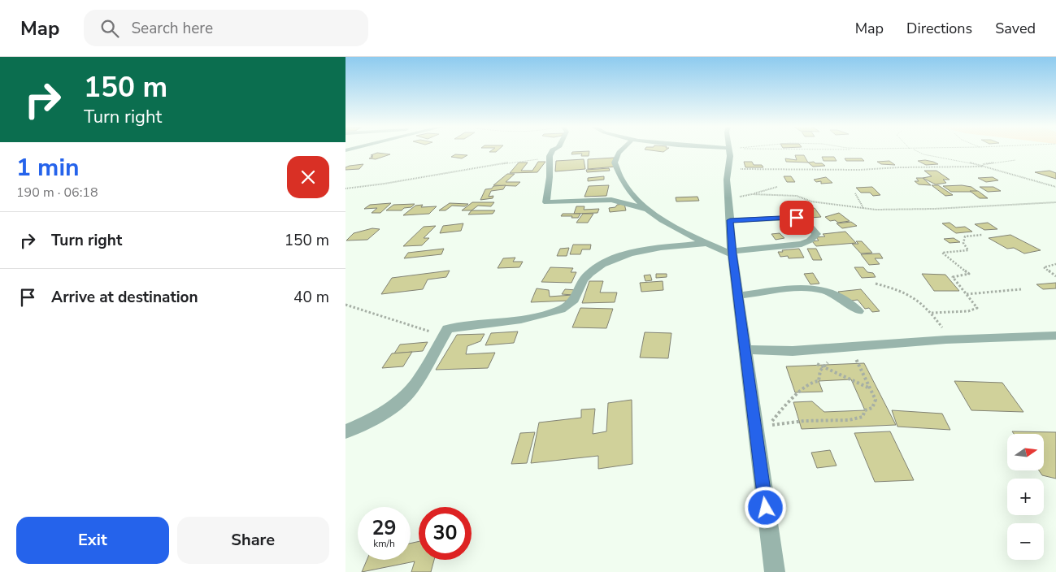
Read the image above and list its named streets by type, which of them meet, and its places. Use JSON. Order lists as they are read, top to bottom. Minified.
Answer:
{"north":"right","page":{"header":"Map","search":"Search here","nav":["Map","Directions","Saved"],"turn":["150 m","Turn right"],"heading":["1 min","190 m · 06:18"],"list":[{"name":"Turn right","value":"150 m"},{"name":"Arrive at destination","value":"40 m"}],"map_buttons":["+","−"],"speed":"29 km/h","limit":"30","buttons":["Exit","Share"]}}
